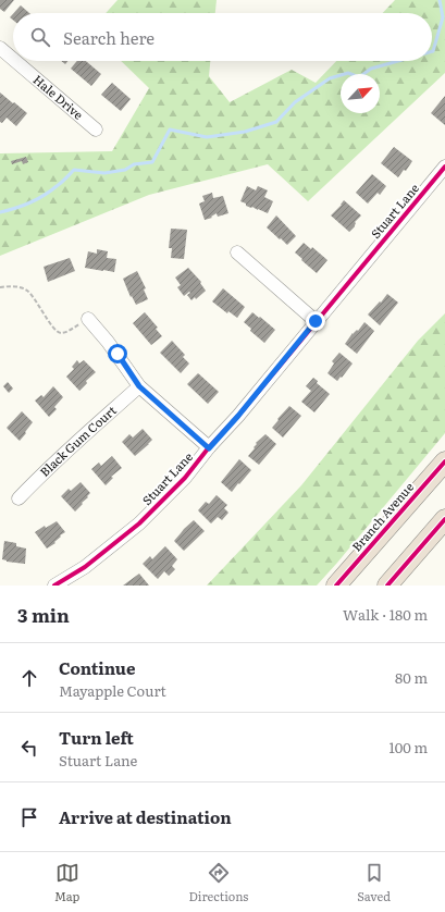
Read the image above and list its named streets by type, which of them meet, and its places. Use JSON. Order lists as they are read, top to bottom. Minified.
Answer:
{"streets":{"highway":["Branch Avenue"],"street":["Hale Drive","Stuart Lane","Black Gum Court"]},"north":"top right","page":{"search":"Search here","heading":["3 min","Walk · 180 m"],"list":[["Continue","Mayapple Court","80 m"],["Turn left","Stuart Lane","100 m"],"Arrive at destination"],"nav":["Map","Directions","Saved"]}}
